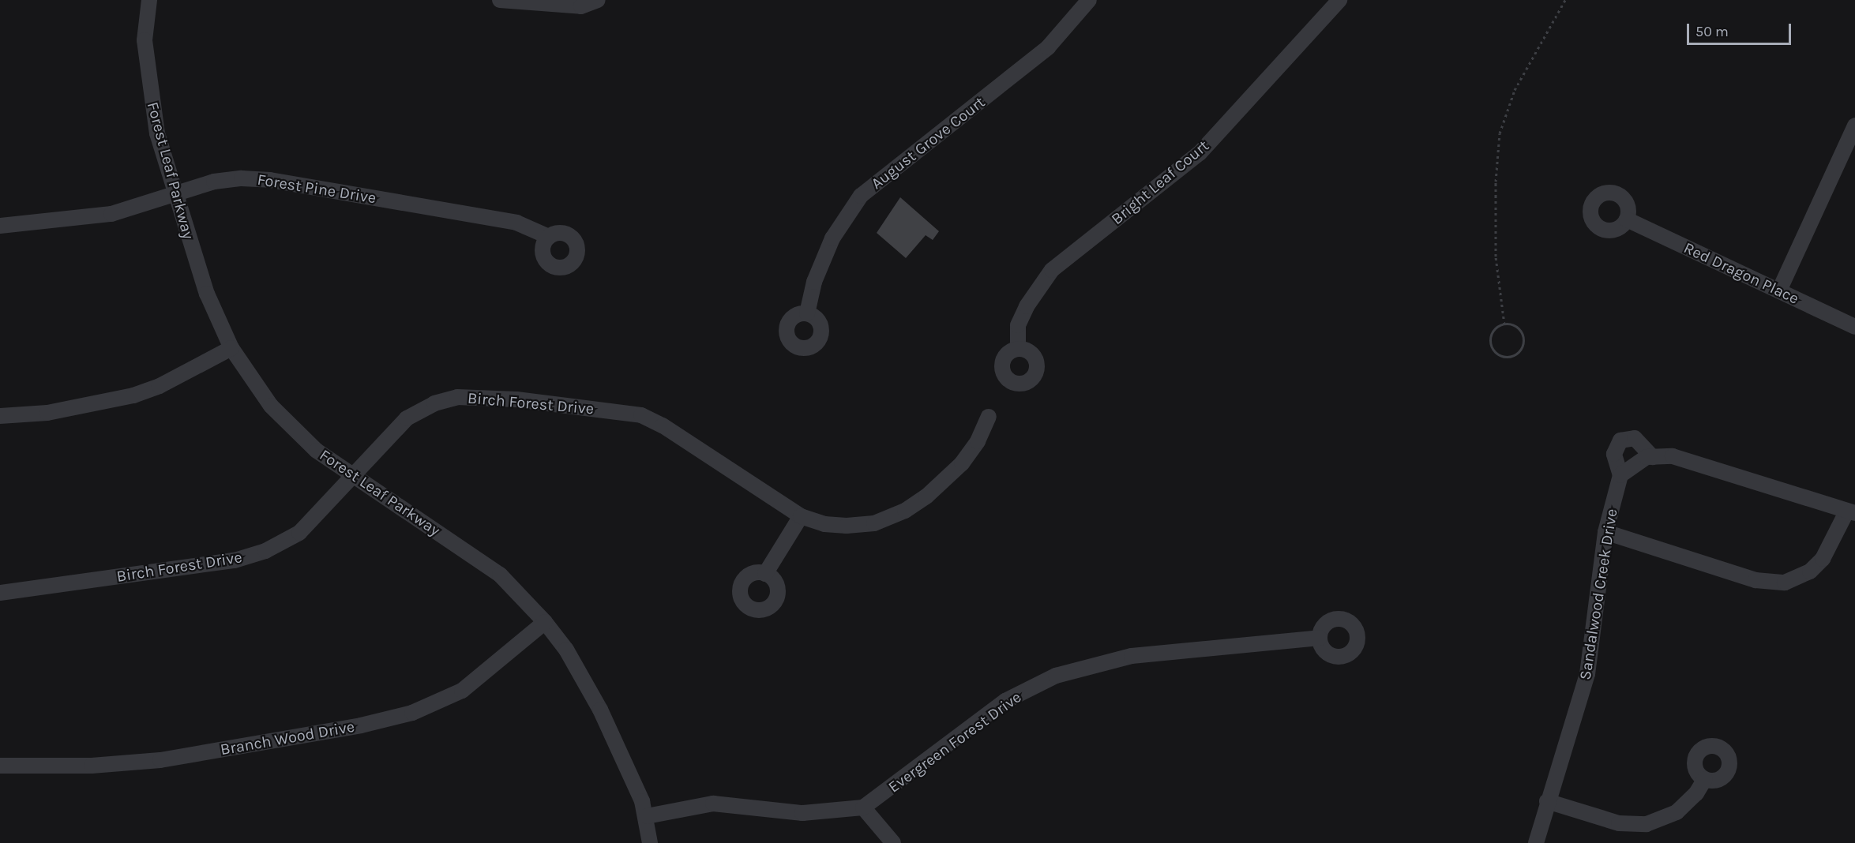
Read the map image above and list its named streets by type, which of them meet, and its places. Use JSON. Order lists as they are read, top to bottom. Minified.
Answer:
{"streets":{"street":["August Grove Court","Forest Leaf Parkway","Bright Leaf Court","Forest Pine Drive","Red Dragon Place","Birch Forest Drive","Sandalwood Creek Drive","Branch Wood Drive","Evergreen Forest Drive"]},"crossings":[["Forest Leaf Parkway","Forest Pine Drive"],["Forest Leaf Parkway","Birch Forest Drive"],["Forest Leaf Parkway","Branch Wood Drive"]],"scale_bar":"50 m"}
